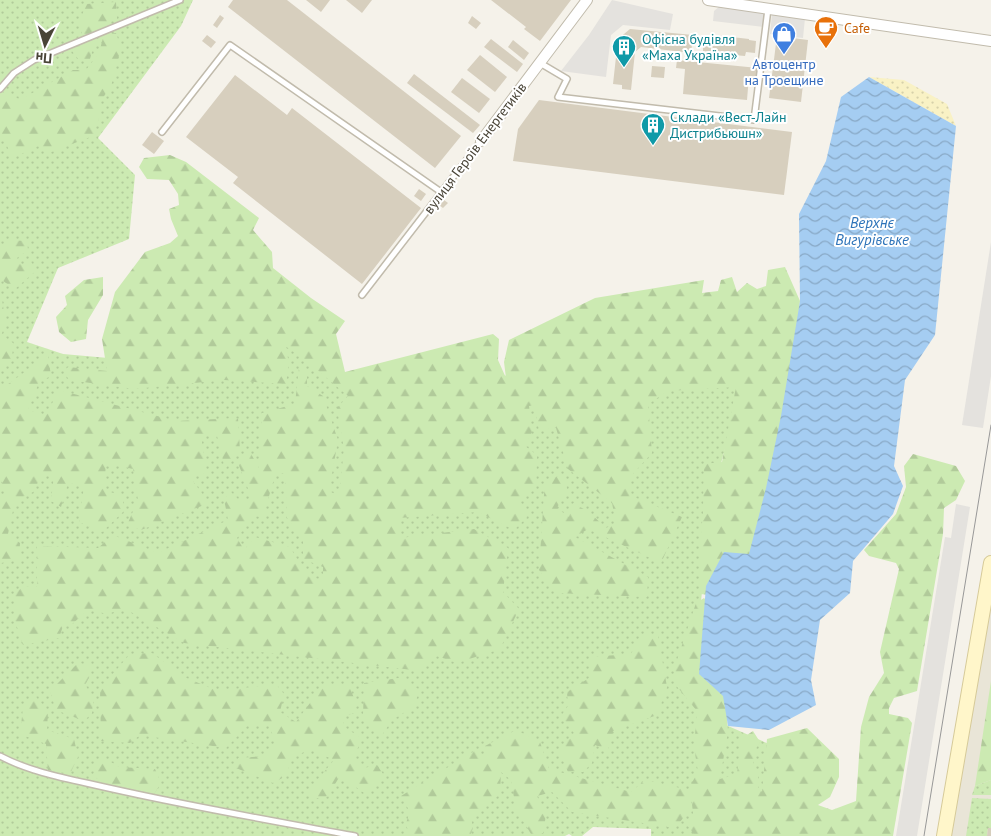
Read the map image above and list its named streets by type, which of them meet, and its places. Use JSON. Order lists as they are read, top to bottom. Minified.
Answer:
{"streets":{"street":["вулиця Героїв Енергетиків"]},"water":["Верхнє Вигурівське"],"places":{"cafe":["Cafe"],"shop":["Автоцентр на Троещине"],"building":["Офісна будівля «Маха Україна»","Склади «Вест-Лайн Дистрибьюшн»"]},"north":"bottom"}
